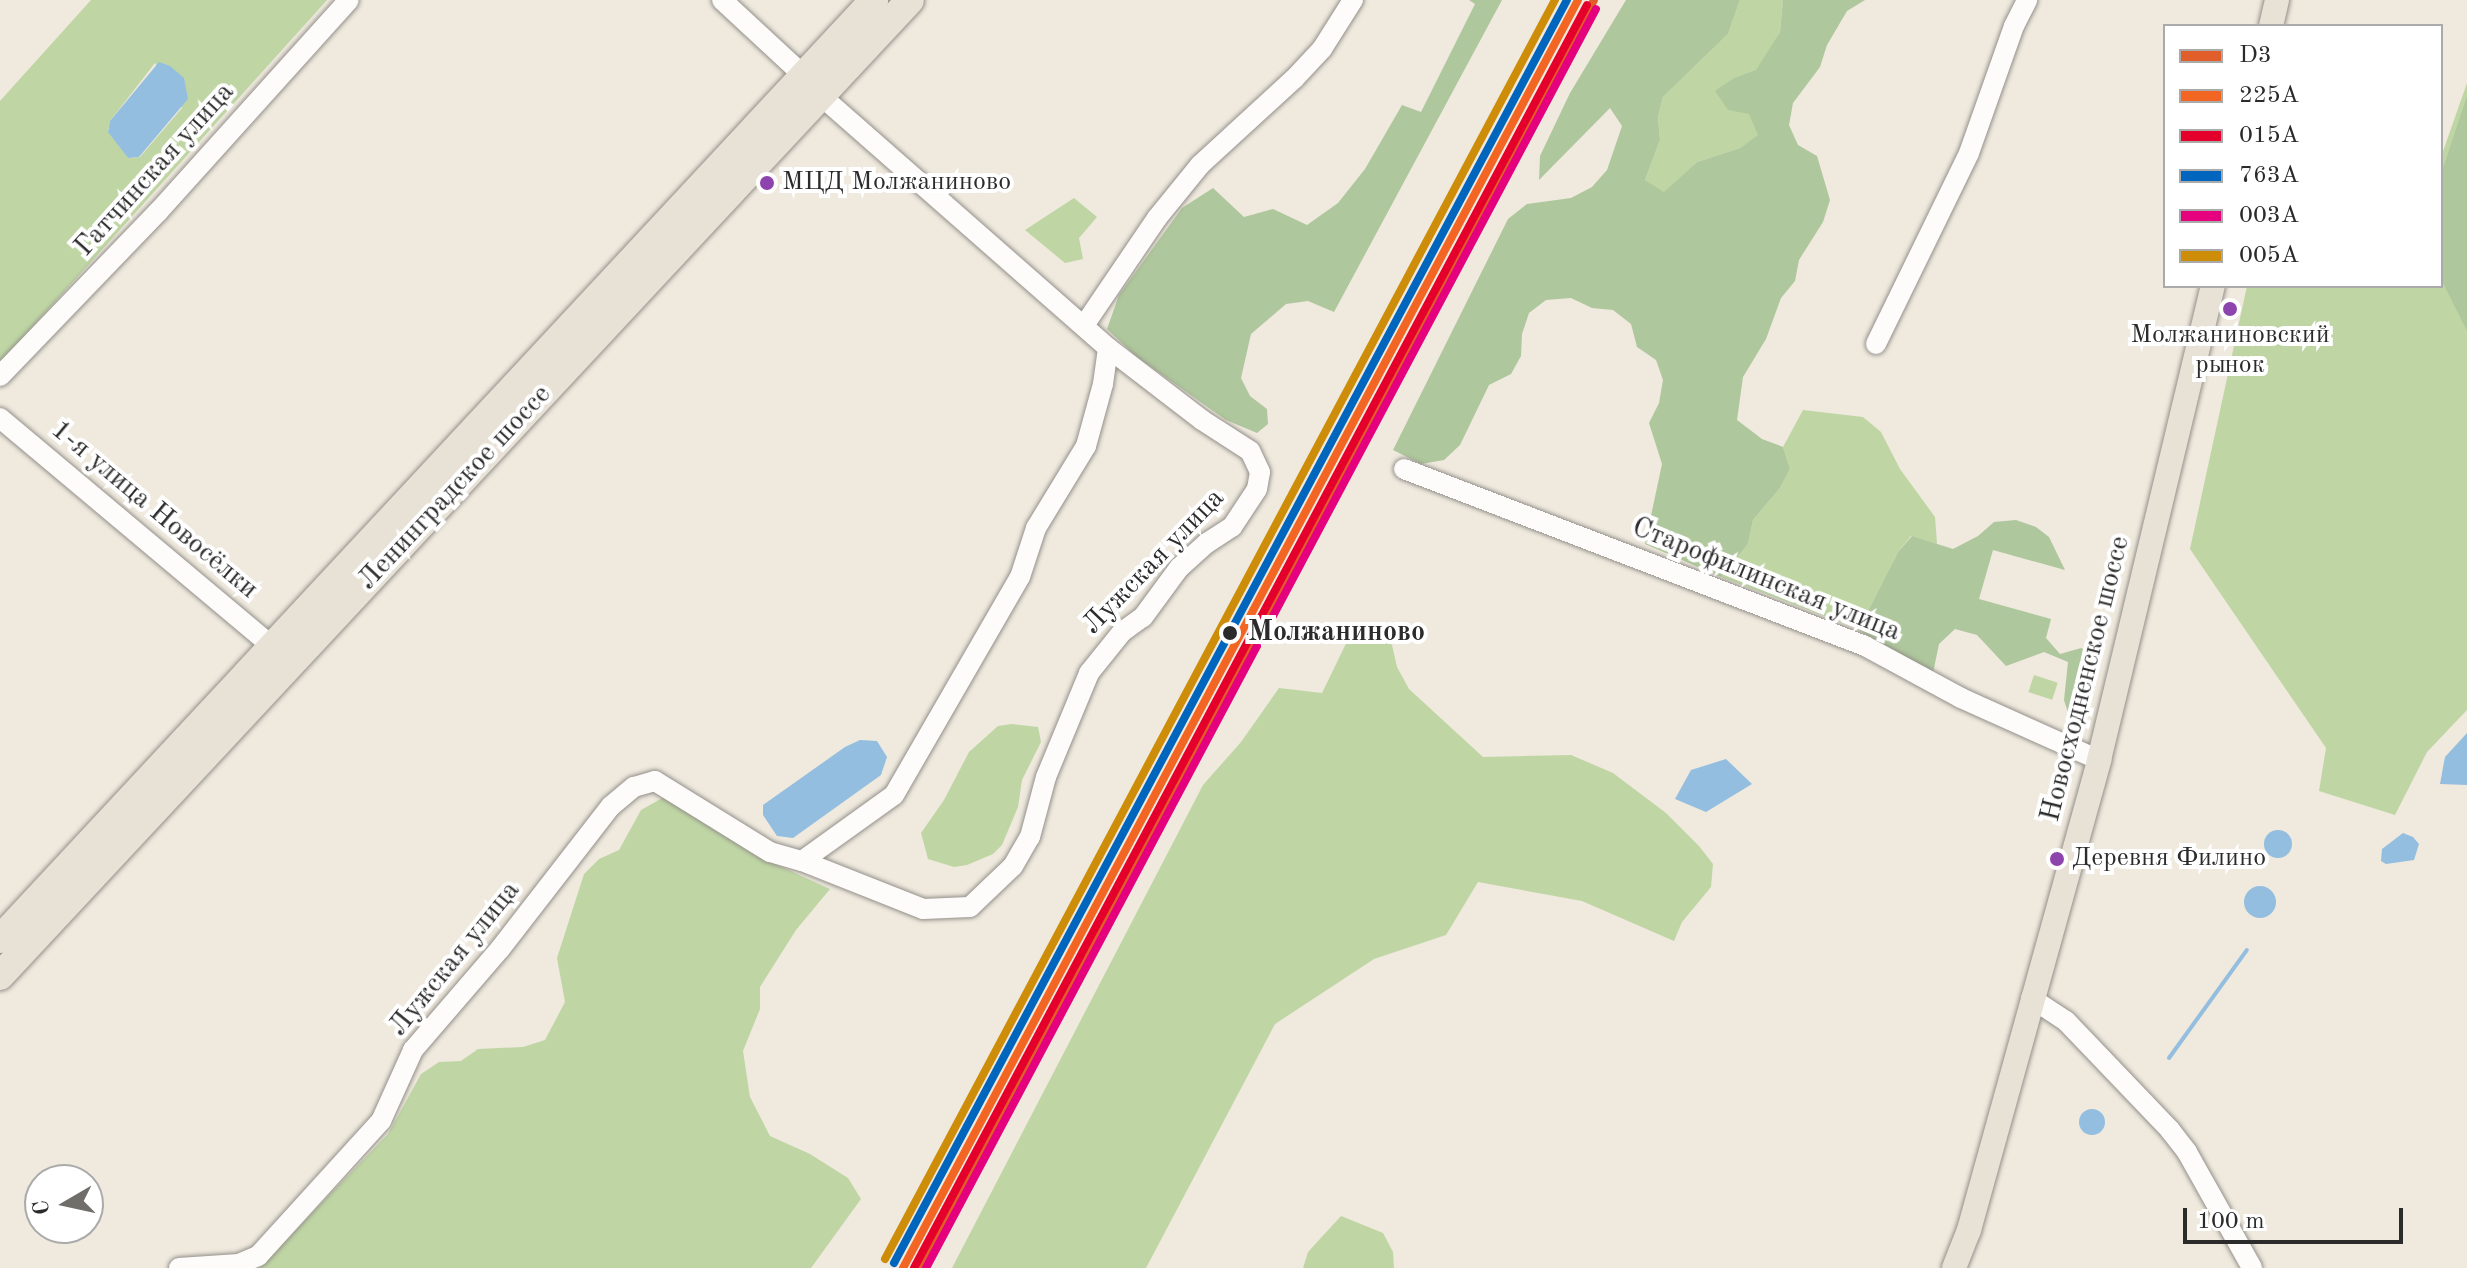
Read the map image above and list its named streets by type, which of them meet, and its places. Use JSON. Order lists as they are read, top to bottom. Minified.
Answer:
{"streets":{"highway":["Ленинградское шоссе"],"main road":["Новосходненское шоссе"],"street":["Гатчинская улица","1-я улица Новосёлки","Лужская улица","Старофилинская улица"]},"crossings":[["Ленинградское шоссе","1-я улица Новосёлки"],["Ленинградское шоссе","Лужская улица"],["Старофилинская улица","Новосходненское шоссе"]],"places":["МЦД Молжаниново","Молжаниновский рынок","Молжаниново","Деревня Филино"],"lines":["transit line D3","transit line 225А","transit line 763А","transit line 005А","transit line 015А","transit line 003А"],"legend":["D3","225А","015А","763А","003А","005А"],"scale_bar":"100 m","north":"left"}
